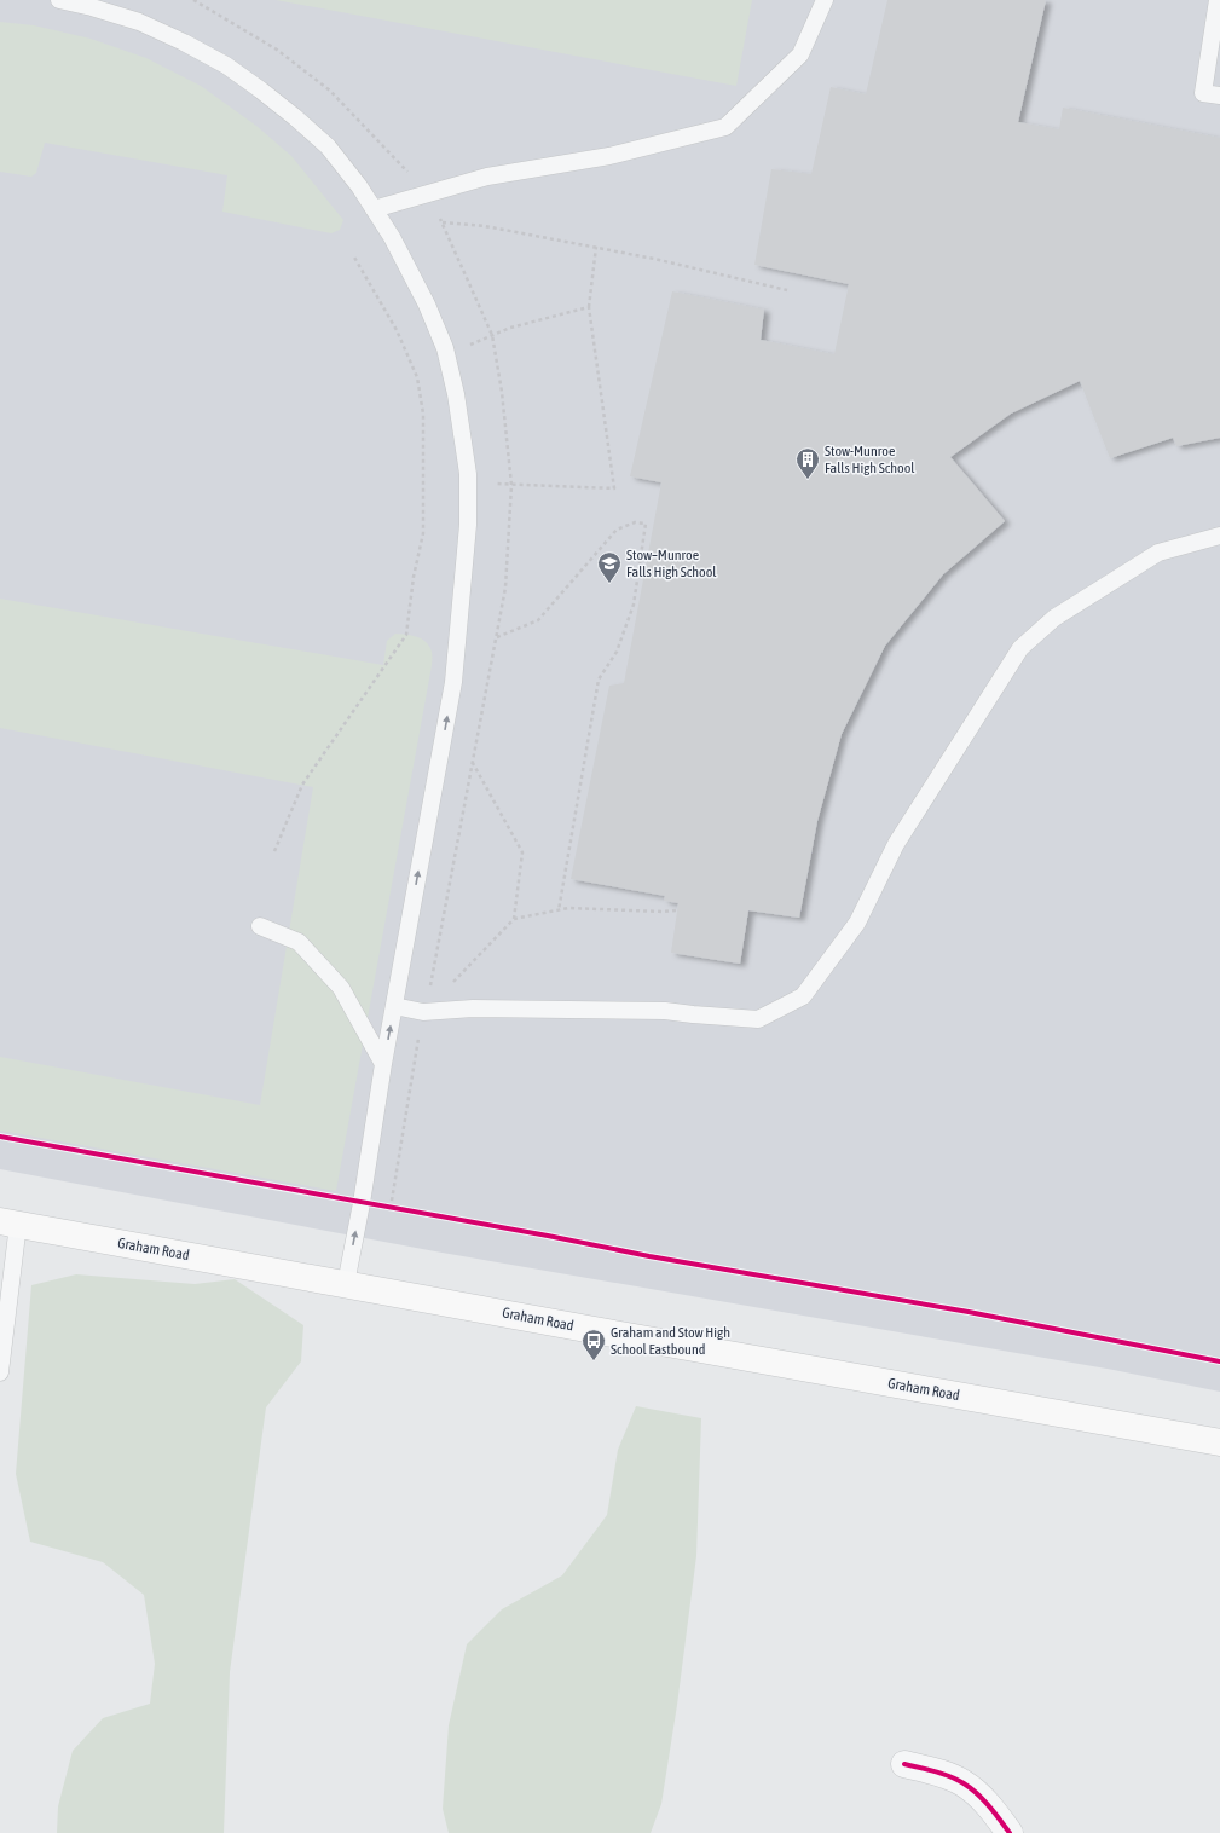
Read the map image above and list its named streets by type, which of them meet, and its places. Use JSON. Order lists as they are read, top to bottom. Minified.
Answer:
{"streets":{"main road":["Graham Road"]},"places":{"building":["Stow-Munroe Falls High School"],"school or university":["Stow–Munroe Falls High School"],"bus stop":["Graham and Stow High School Eastbound"]}}
